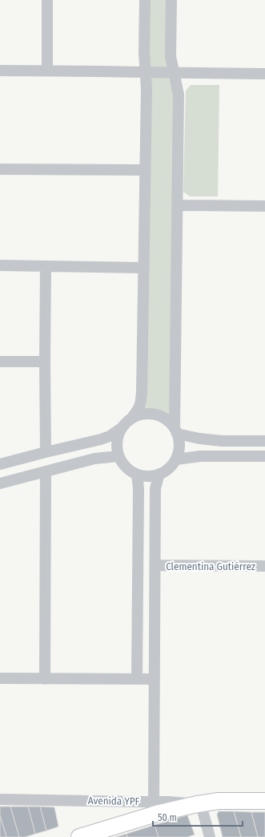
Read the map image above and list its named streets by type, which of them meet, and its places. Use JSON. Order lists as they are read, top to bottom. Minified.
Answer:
{"streets":{"street":["Clementina Gutiérrez","Avenida YPF"]},"scale_bar":"50 m"}
